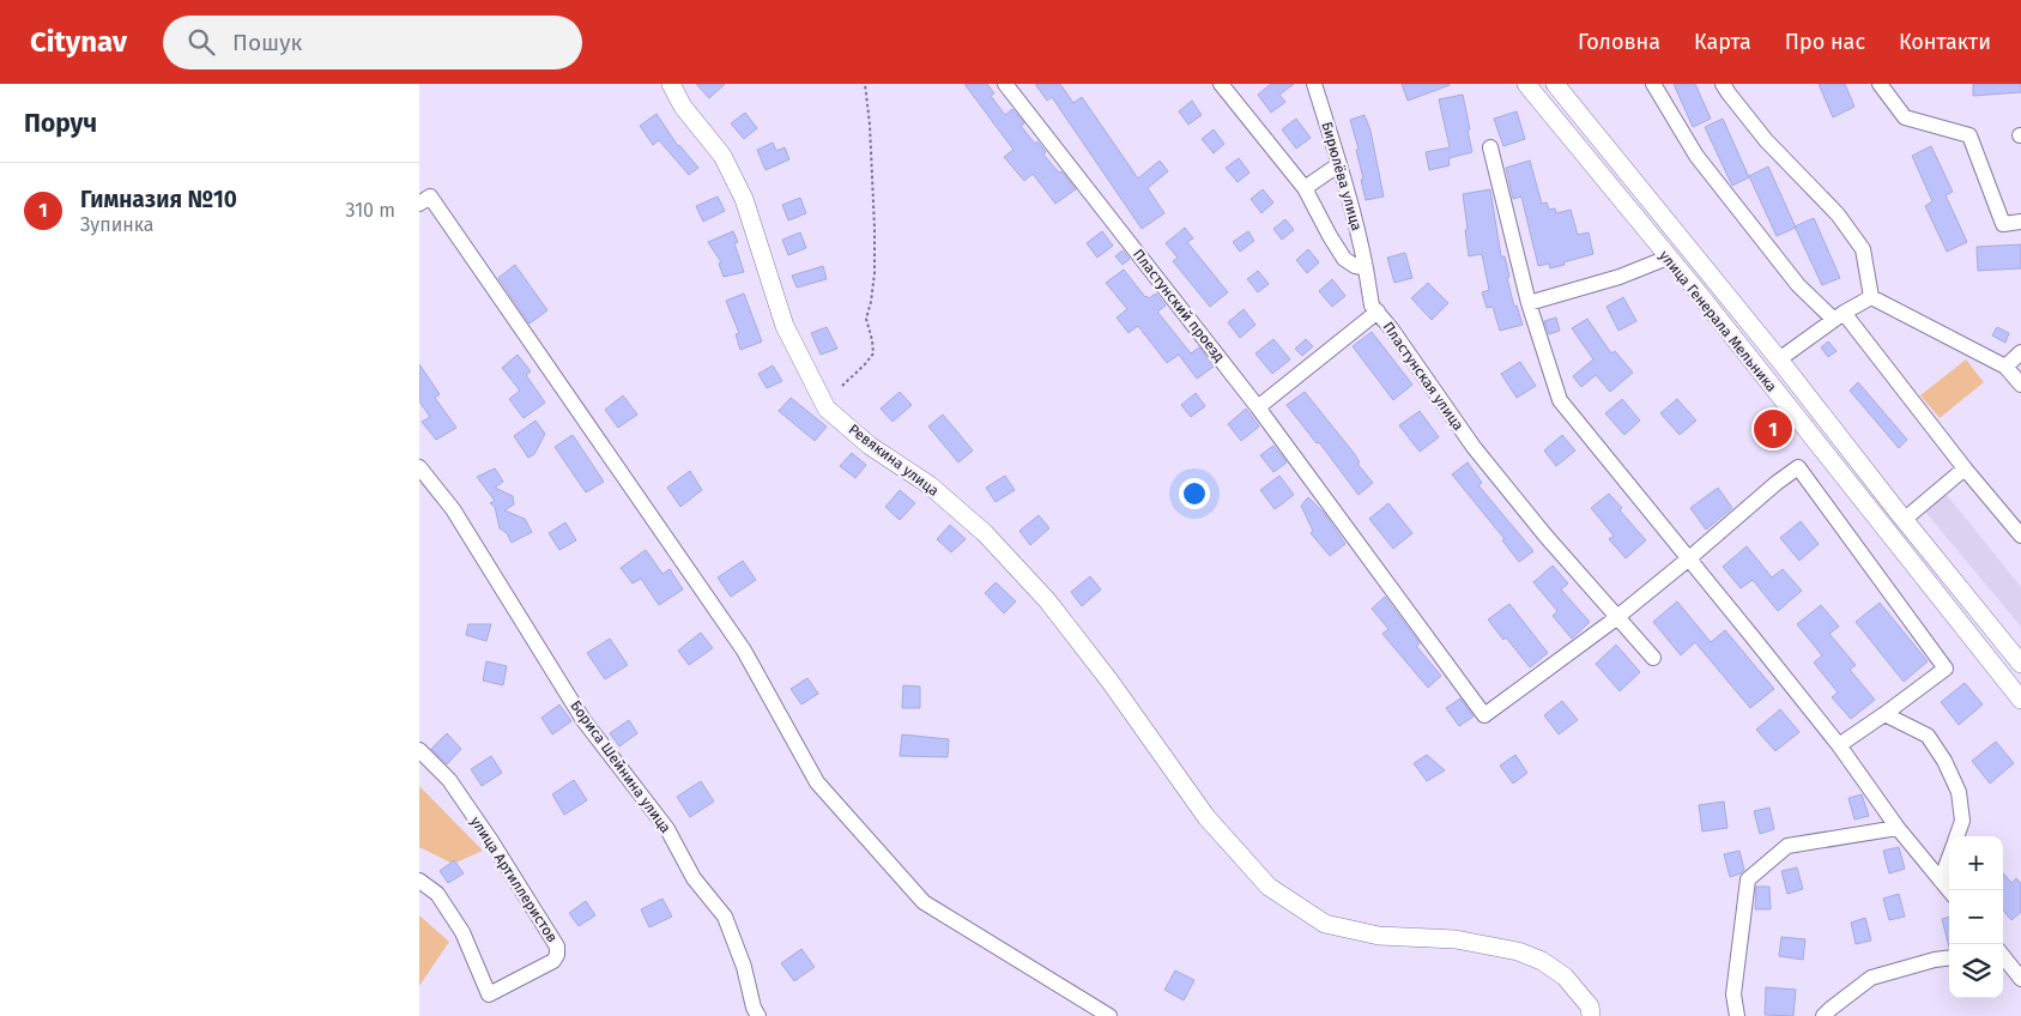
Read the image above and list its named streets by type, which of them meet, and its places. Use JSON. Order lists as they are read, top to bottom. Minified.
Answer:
{"streets":{"main road":["улица Генерала Мельника","Ревякина улица"],"street":["Бирюлёва улица","Пластунский проезд","Пластунская улица","Бориса Шейнина улица","улица Артиллеристов"]},"crossings":[["Бирюлёва улица","Пластунская улица"],["Пластунский проезд","Пластунская улица"]],"page":{"header":"Citynav","search":"Пошук","nav":["Головна","Карта","Про нас","Контакти"],"heading":"Поруч","list":[{"mark":"1","name":"Гимназия №10","note":"Зупинка","value":"310 m"}],"pins":"1","map_buttons":["+","−"]}}
